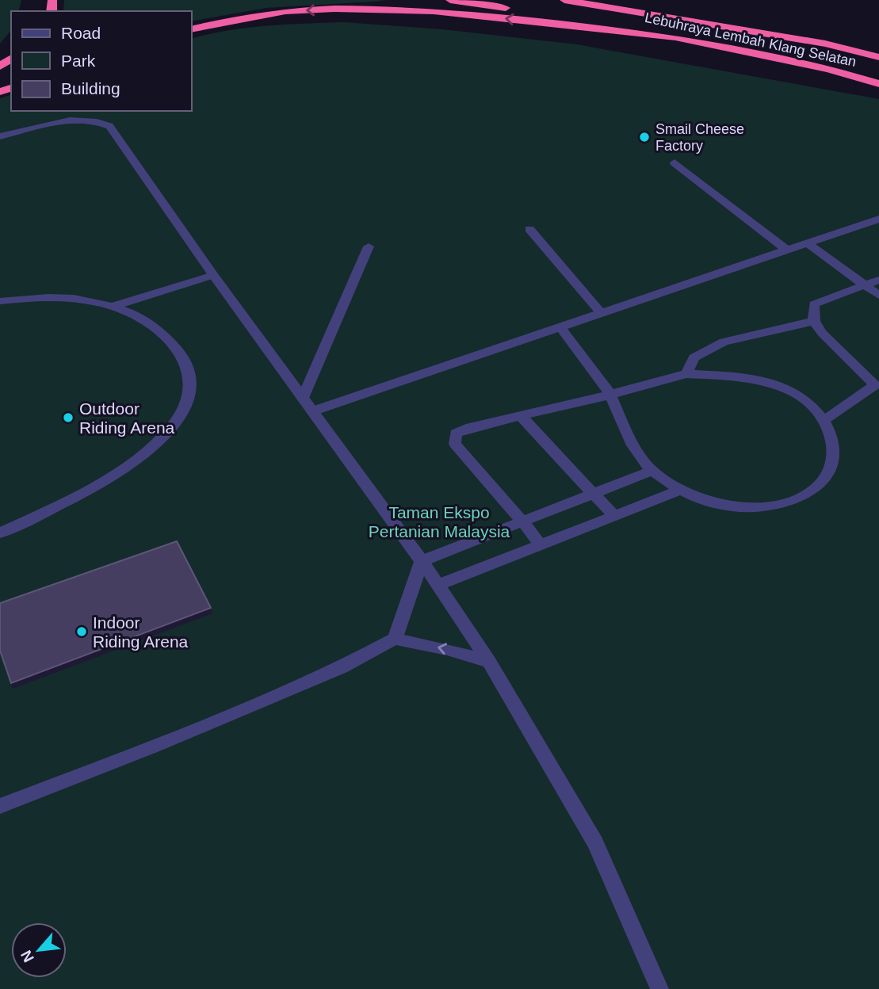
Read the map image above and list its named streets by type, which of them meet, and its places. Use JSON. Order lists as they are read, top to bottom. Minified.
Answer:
{"streets":{"highway":["Lebuhraya Lembah Klang Selatan"]},"parks":["Taman Ekspo Pertanian Malaysia"],"places":["Smail Cheese Factory","Outdoor Riding Arena","Indoor Riding Arena"],"legend":["Road","Park","Building"],"north":"bottom left"}
